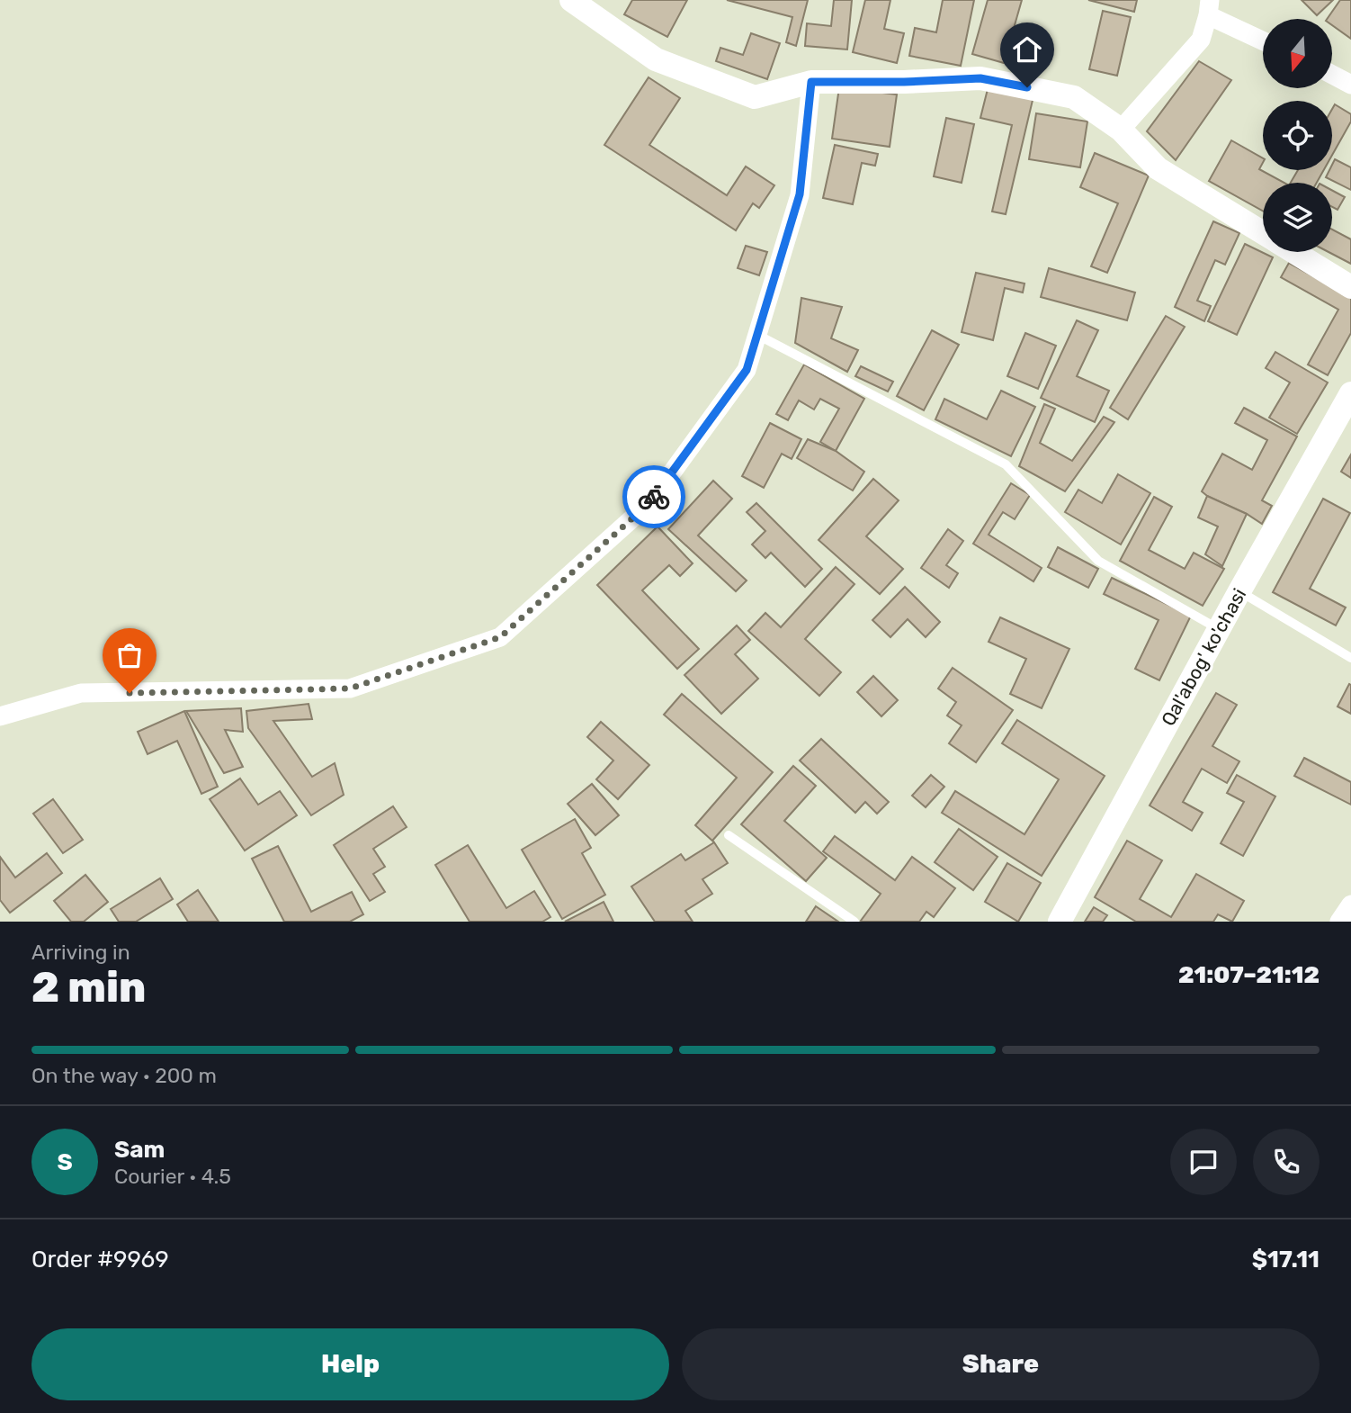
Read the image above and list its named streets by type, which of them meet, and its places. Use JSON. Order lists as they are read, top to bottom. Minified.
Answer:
{"streets":{"street":["Qal'abog' ko'chasi"]},"north":"bottom","page":{"heading":["2 min","Arriving in","21:07–21:12"],"panel":["Sam","Courier · 4.5","Order #9969","$17.11"],"bar":"On the way · 200 m","round":"S","buttons":["Help","Share"]}}
